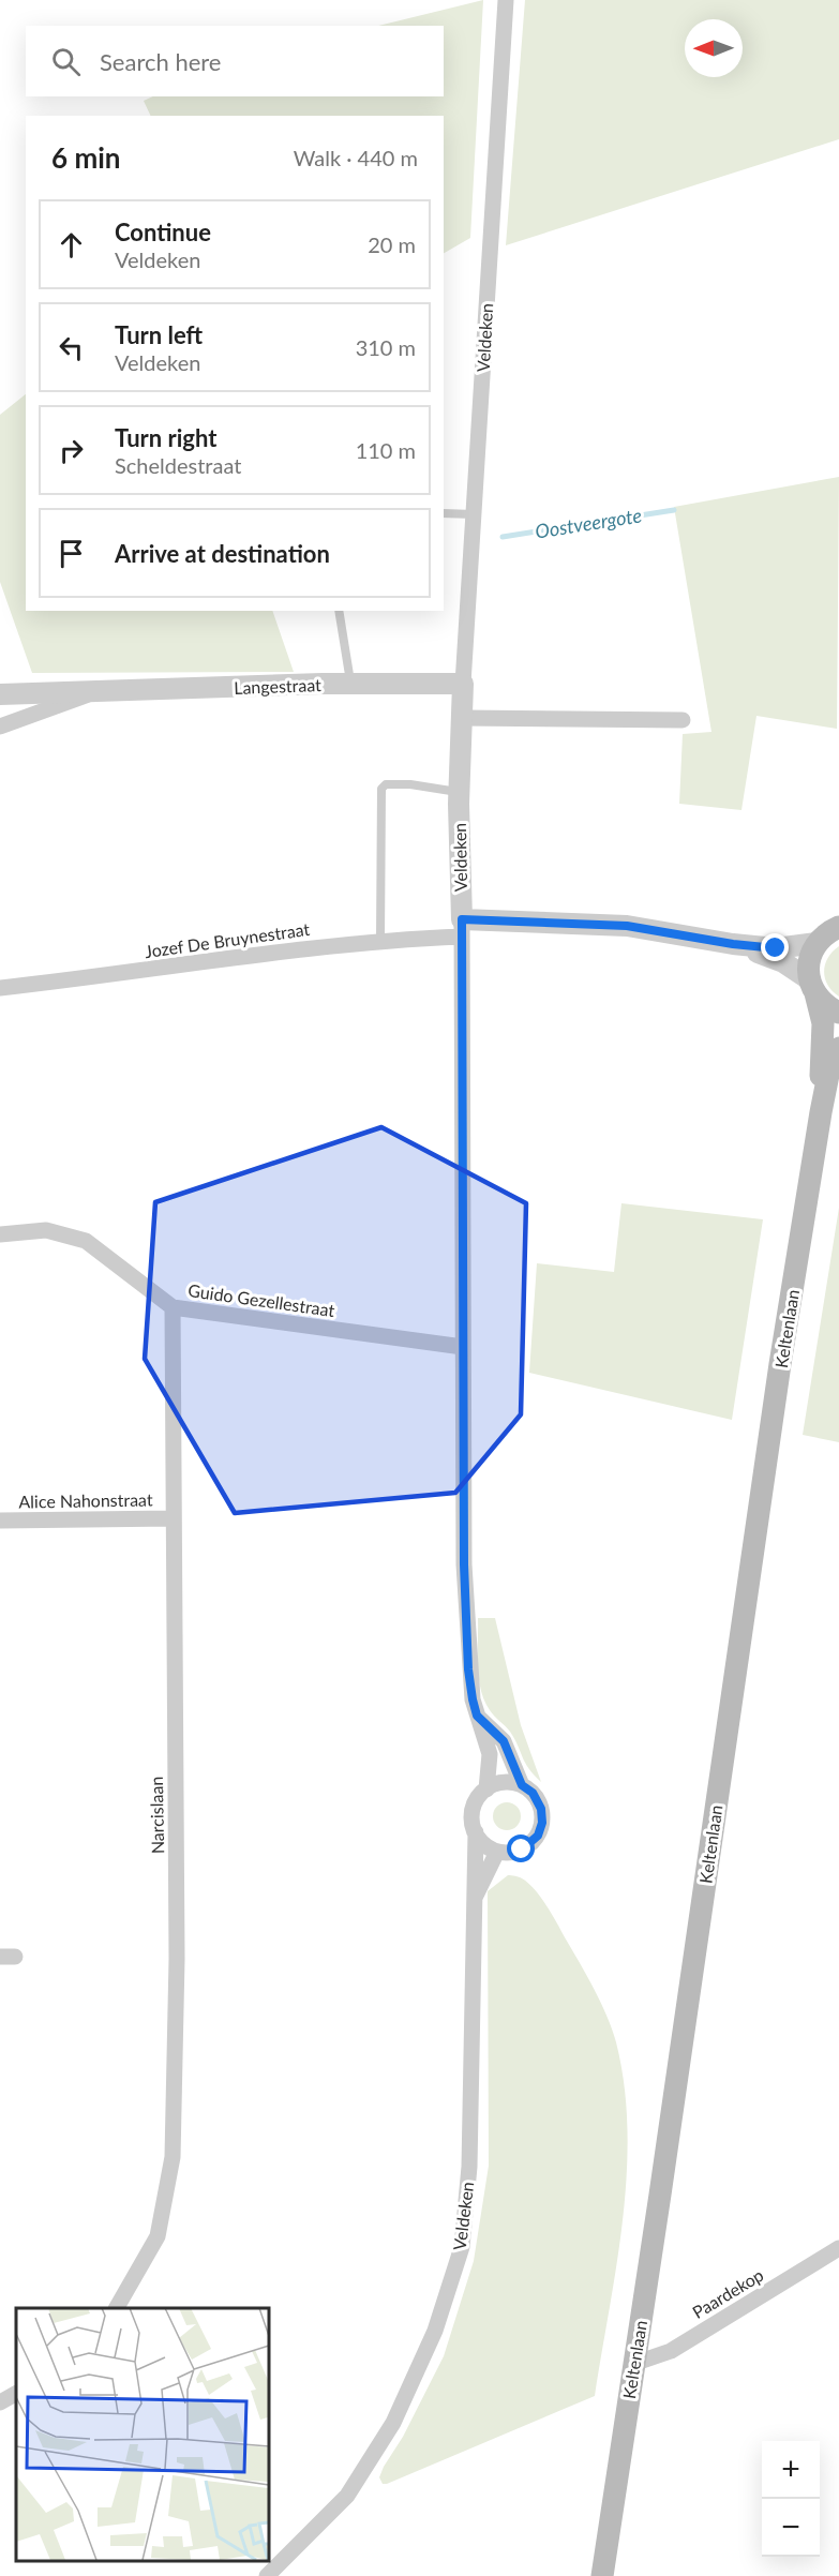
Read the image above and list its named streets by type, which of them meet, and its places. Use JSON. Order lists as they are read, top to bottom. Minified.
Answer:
{"streets":{"main road":["Keltenlaan"],"street":["Veldeken","Langestraat","Jozef De Bruynestraat","Guido Gezellestraat","Alice Nahonstraat","Narcislaan","Paardekop"]},"crossings":[["Veldeken","Langestraat"],["Veldeken","Jozef De Bruynestraat"],["Veldeken","Guido Gezellestraat"],["Guido Gezellestraat","Narcislaan"],["Keltenlaan","Paardekop"],["Alice Nahonstraat","Narcislaan"]],"water":["Oostveergote"],"north":"left","page":{"search":"Search here","heading":["6 min","Walk · 440 m"],"list":[["Continue","Veldeken","20 m"],["Turn left","Veldeken","310 m"],["Turn right","Scheldestraat","110 m"],"Arrive at destination"],"map_buttons":["+","−"]}}
